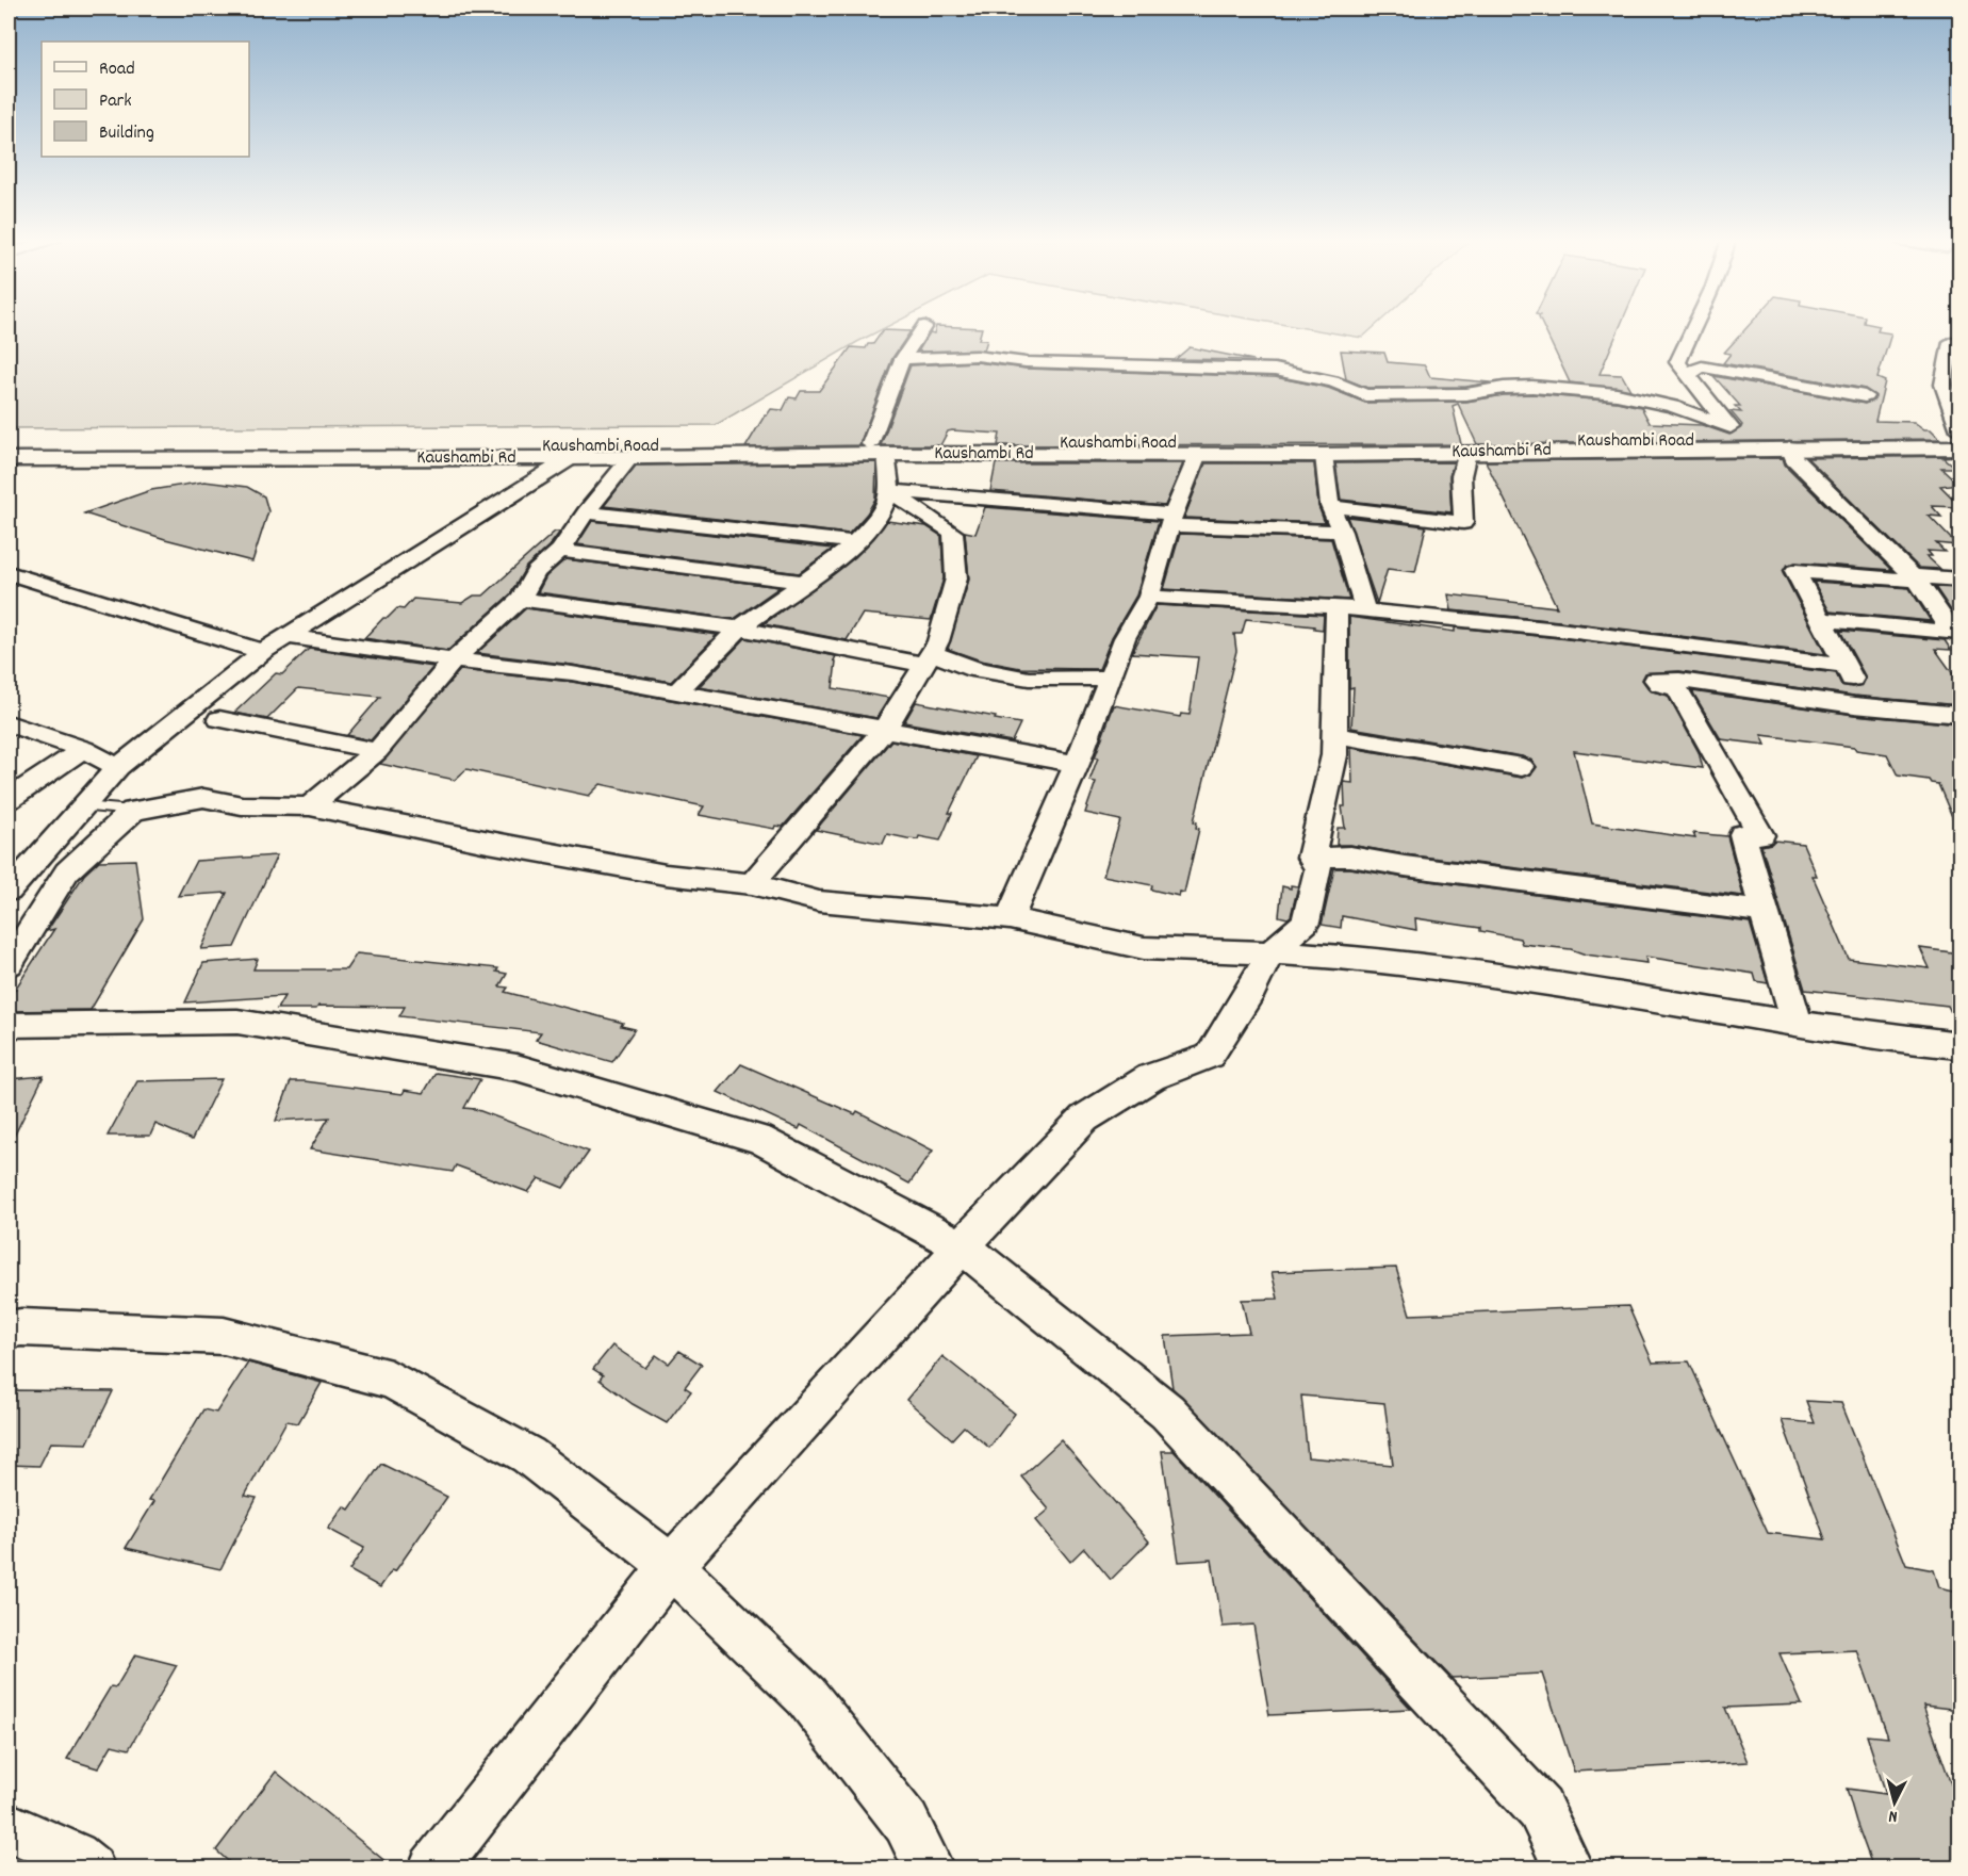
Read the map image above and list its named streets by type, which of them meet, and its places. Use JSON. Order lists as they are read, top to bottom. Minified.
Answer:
{"streets":{"main road":["Kaushambi Road","Kaushambi Rd"]},"crossings":[["Kaushambi Road","Kaushambi Rd"]],"legend":["Road","Park","Building"],"north":"bottom"}
